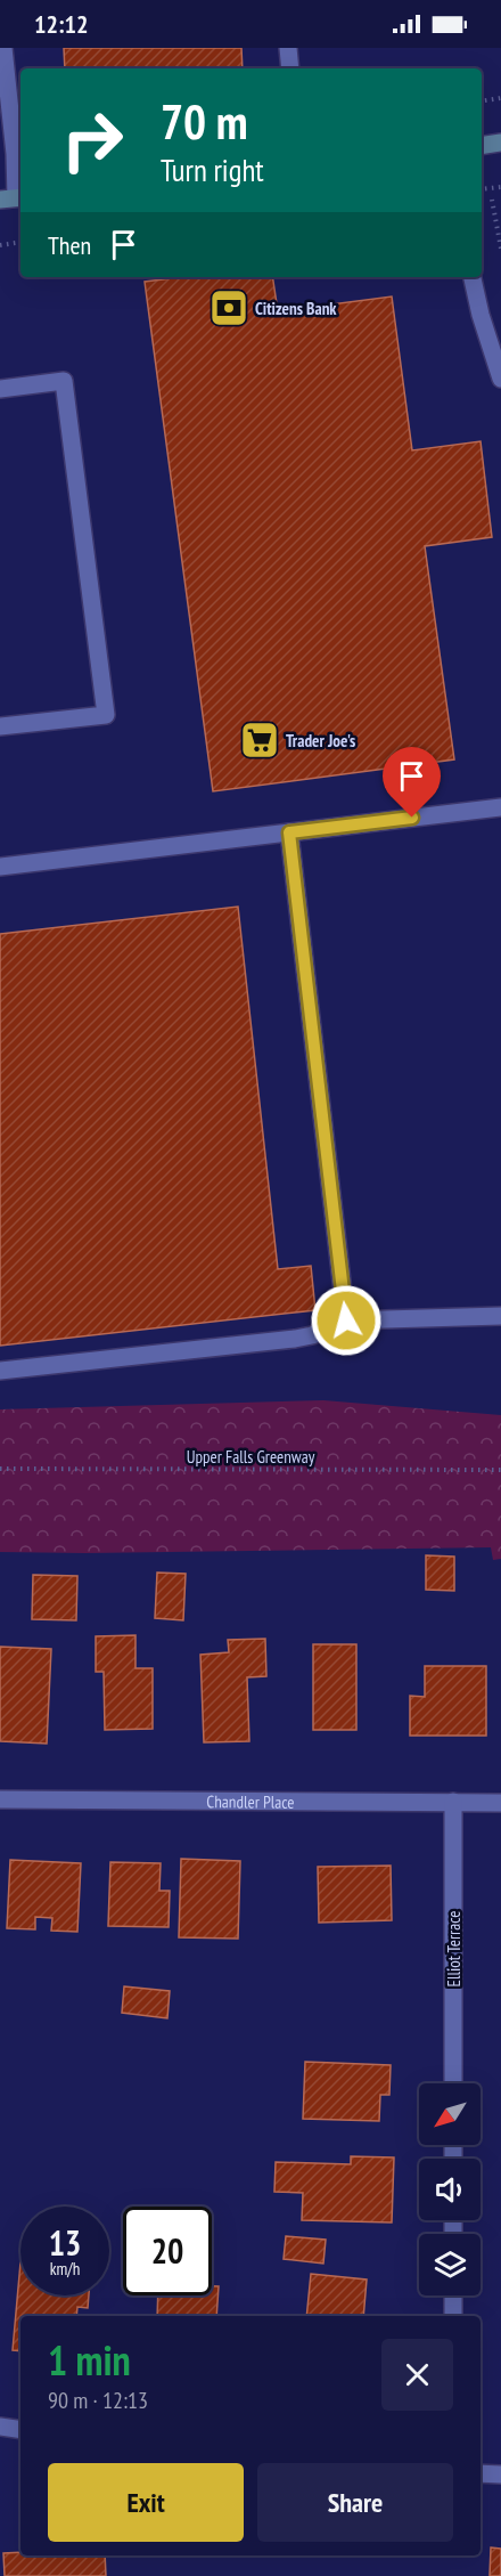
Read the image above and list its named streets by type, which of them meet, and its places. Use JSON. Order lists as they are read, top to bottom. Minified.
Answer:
{"streets":{"street":["Chandler Place","Elliot Terrace"],"path":["Upper Falls Greenway"]},"crossings":[["Chandler Place","Elliot Terrace"]],"places":{"bank":["Citizens Bank"],"supermarket":["Trader Joe's"]},"north":"bottom left","page":{"status":"12:12","turn":["70 m","Turn right"],"then":"Then","speed":"13 km/h","limit":"20","heading":["1 min","90 m · 12:13"],"buttons":["Exit","Share"]}}
